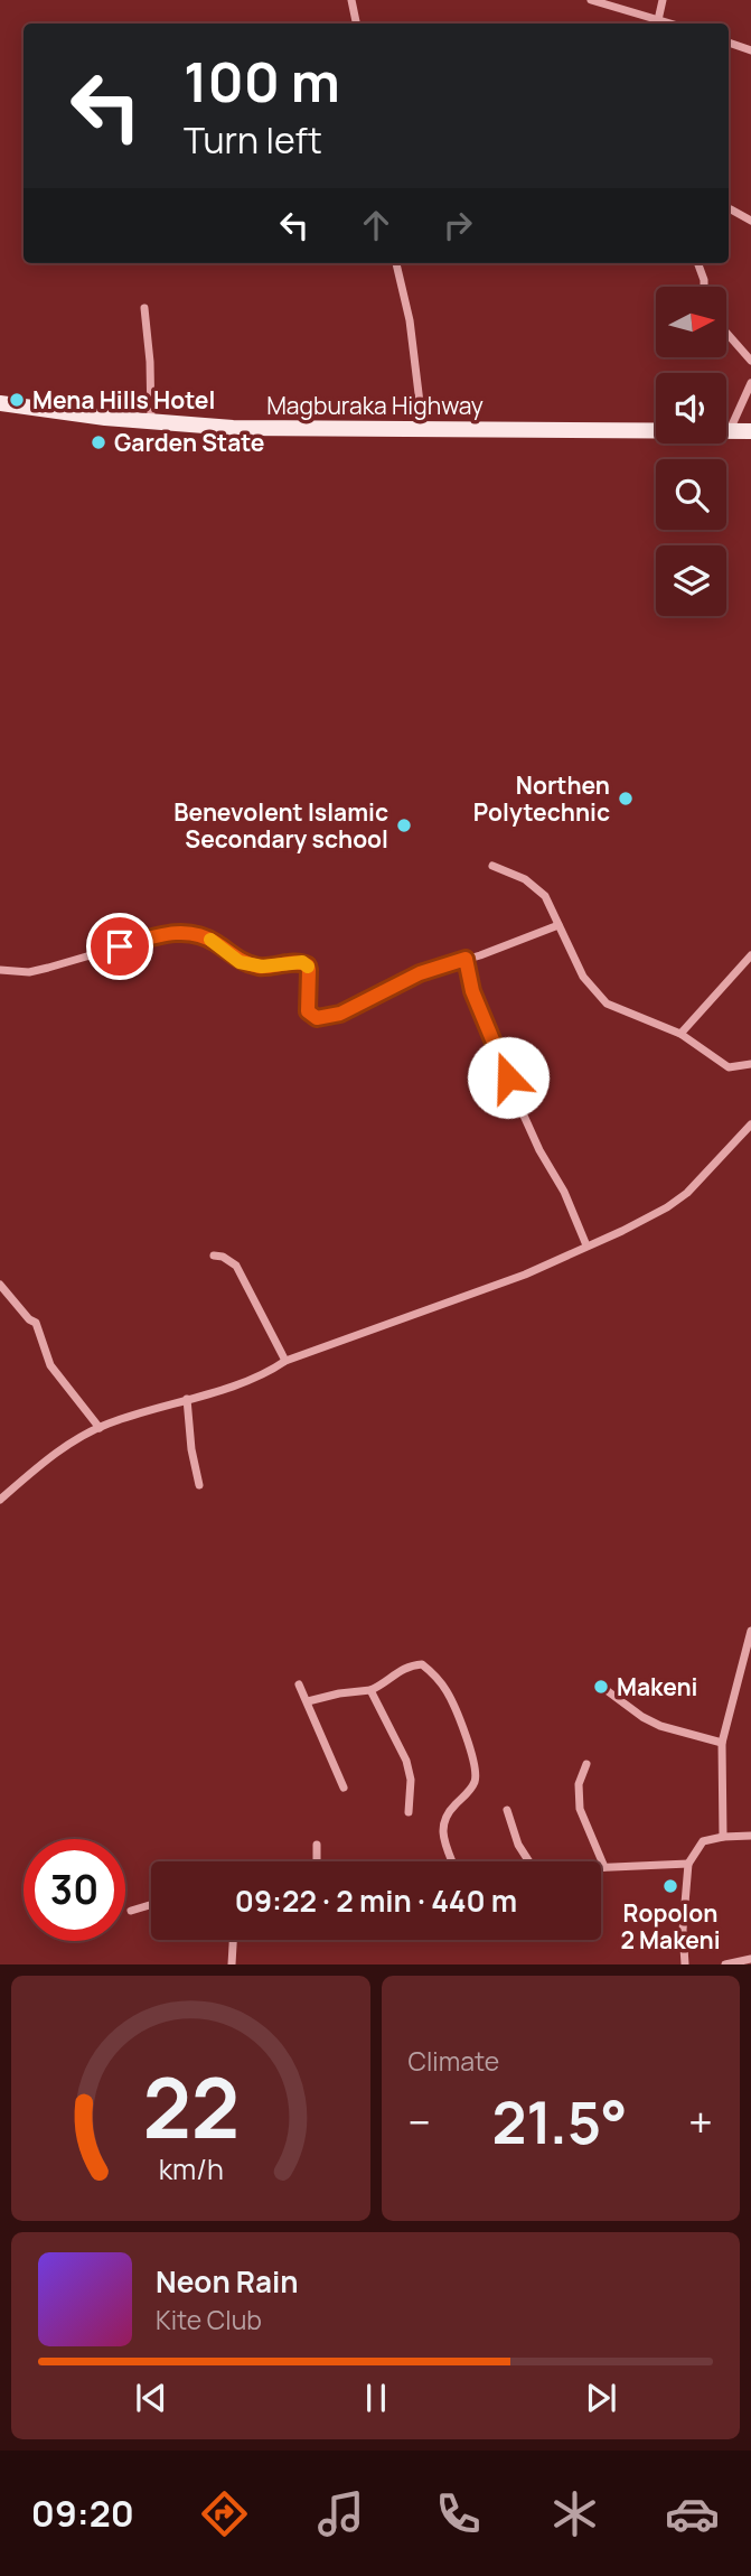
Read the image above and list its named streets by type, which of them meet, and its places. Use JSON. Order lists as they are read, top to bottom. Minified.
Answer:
{"streets":{"main road":["Magburaka Highway"]},"places":["Mena Hills Hotel","Garden State","Northen Polytechnic","Benevolent Islamic Secondary school","Makeni","Ropolon 2 Makeni"],"north":"right","page":{"turn":["100 m","Turn left"],"limit":"30","trip":"09:22 · 2 min · 440 m","tile":"Climate","heat":["−","21.5°","+"],"song":["Neon Rain","Kite Club"],"tabs":"09:20","gauge":["22","km/h"]}}
